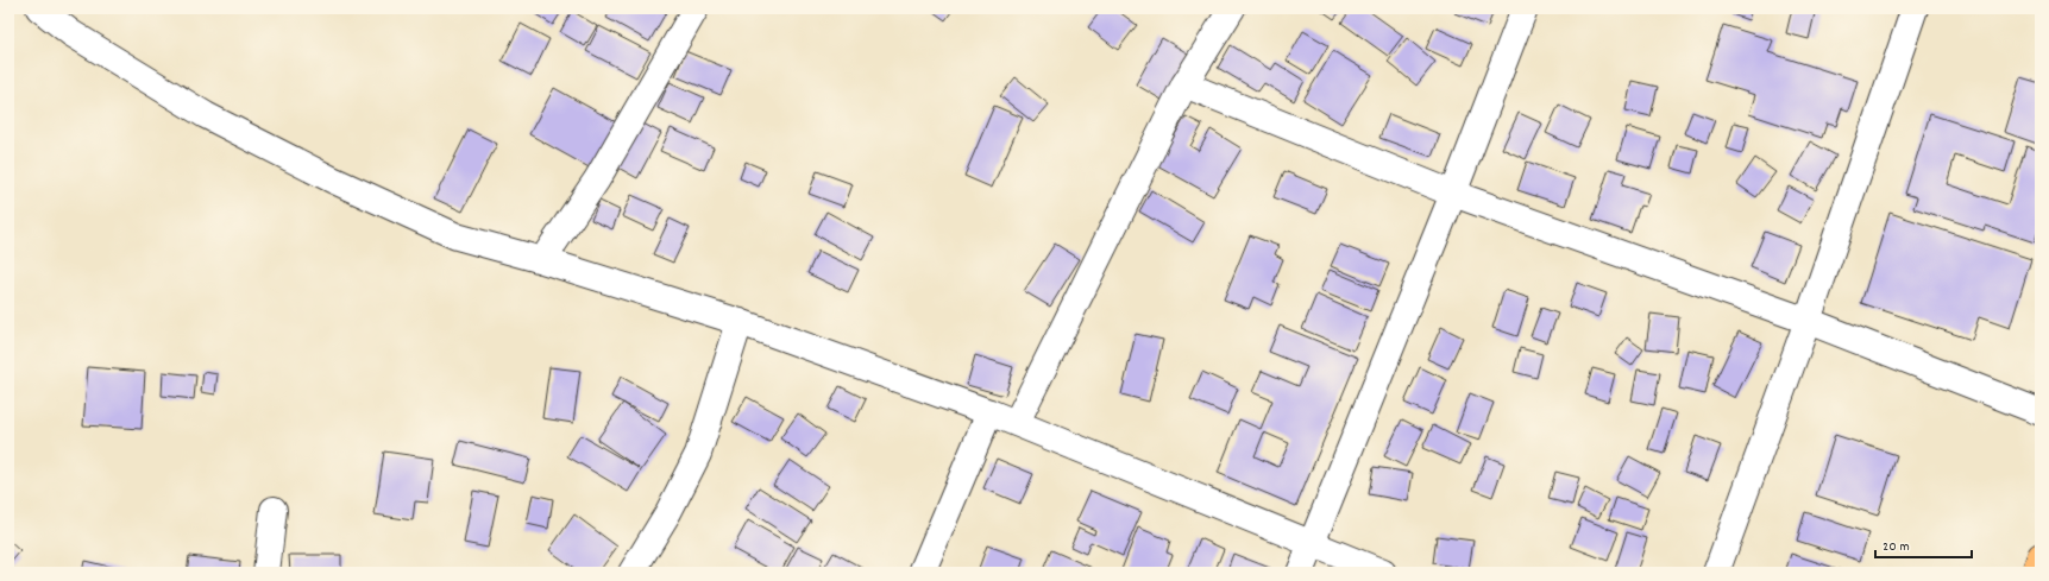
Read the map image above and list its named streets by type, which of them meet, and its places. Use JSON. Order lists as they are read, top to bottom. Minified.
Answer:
{"scale_bar":"20 m"}
